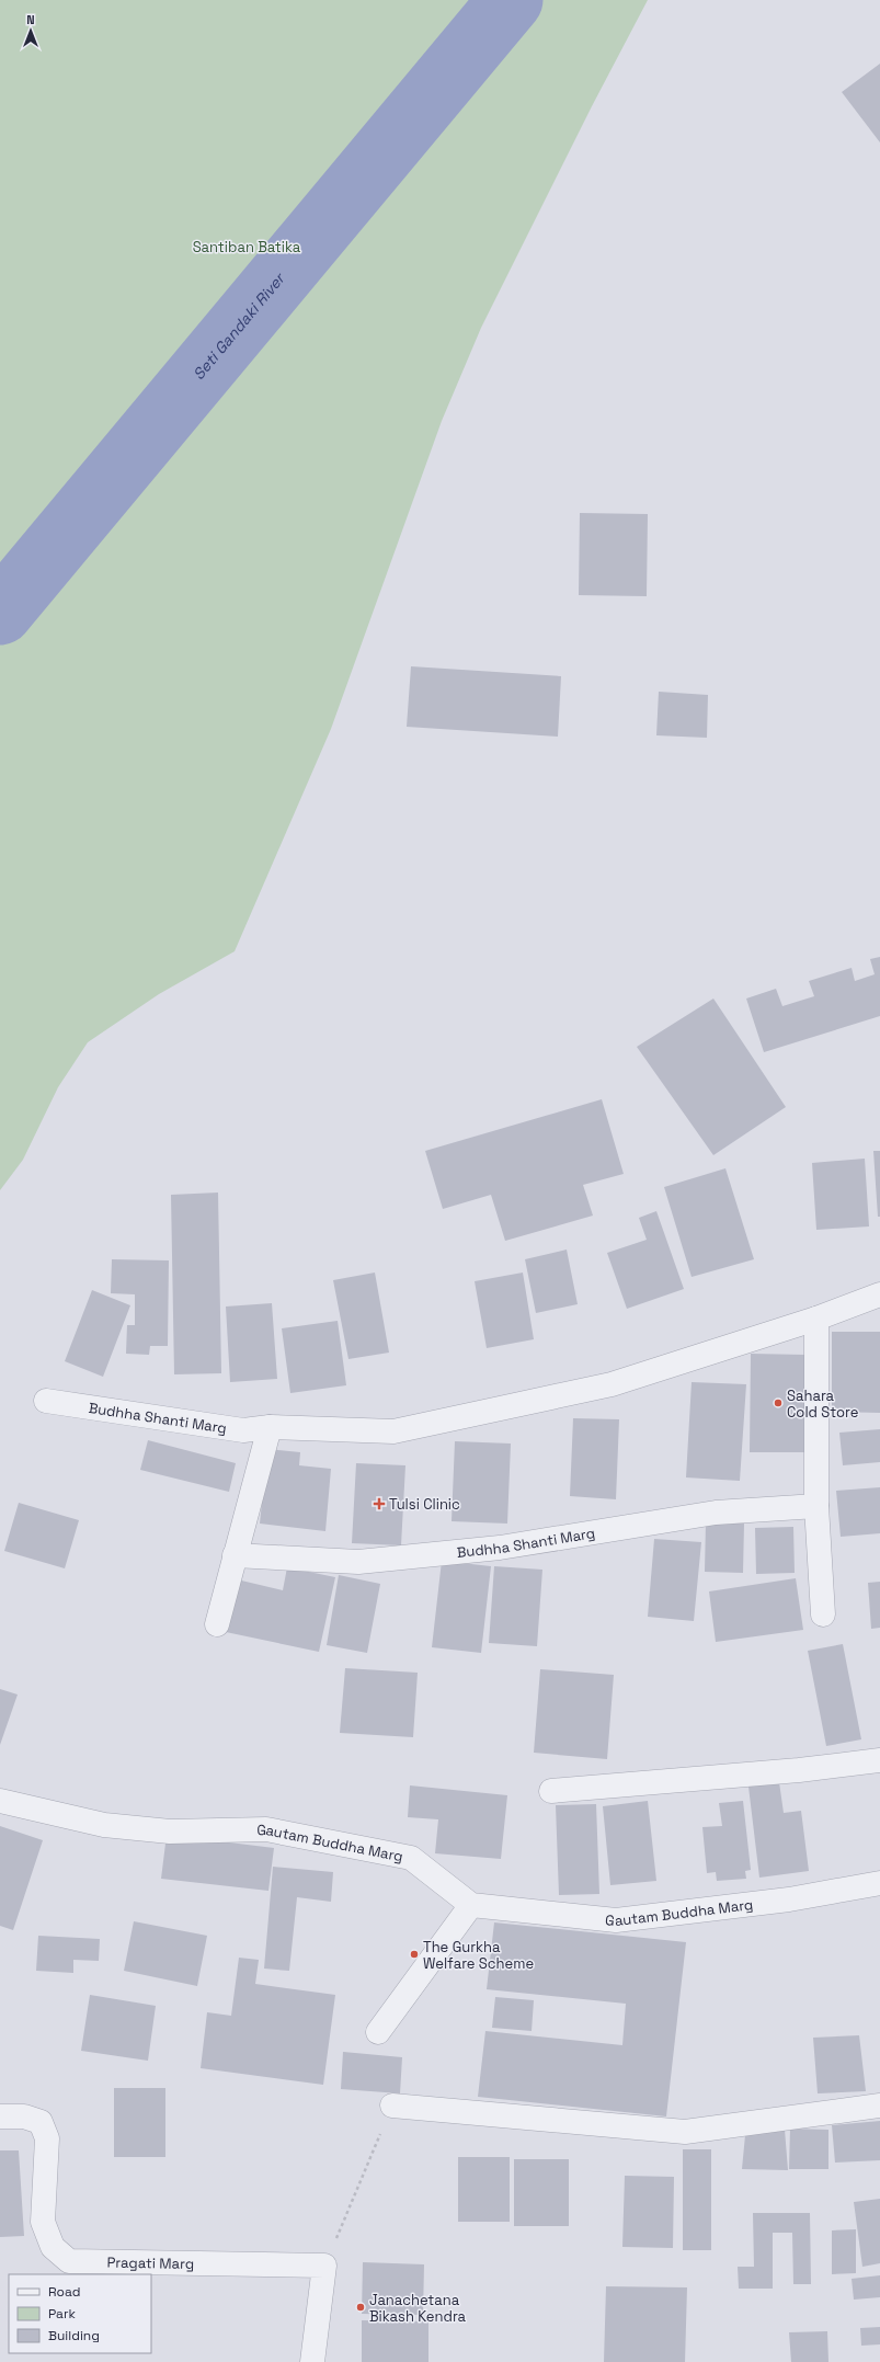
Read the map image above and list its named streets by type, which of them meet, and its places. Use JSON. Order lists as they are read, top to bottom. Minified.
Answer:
{"streets":{"street":["Budhha Shanti Marg","Gautam Buddha Marg","Pragati Marg"]},"water":["Seti Gandaki River"],"parks":["Santiban Batika"],"places":{"other":["Sahara Cold Store","The Gurkha Welfare Scheme","Janachetana Bikash Kendra"],"health":["Tulsi Clinic"]},"legend":["Road","Park","Building"],"north":"top"}
